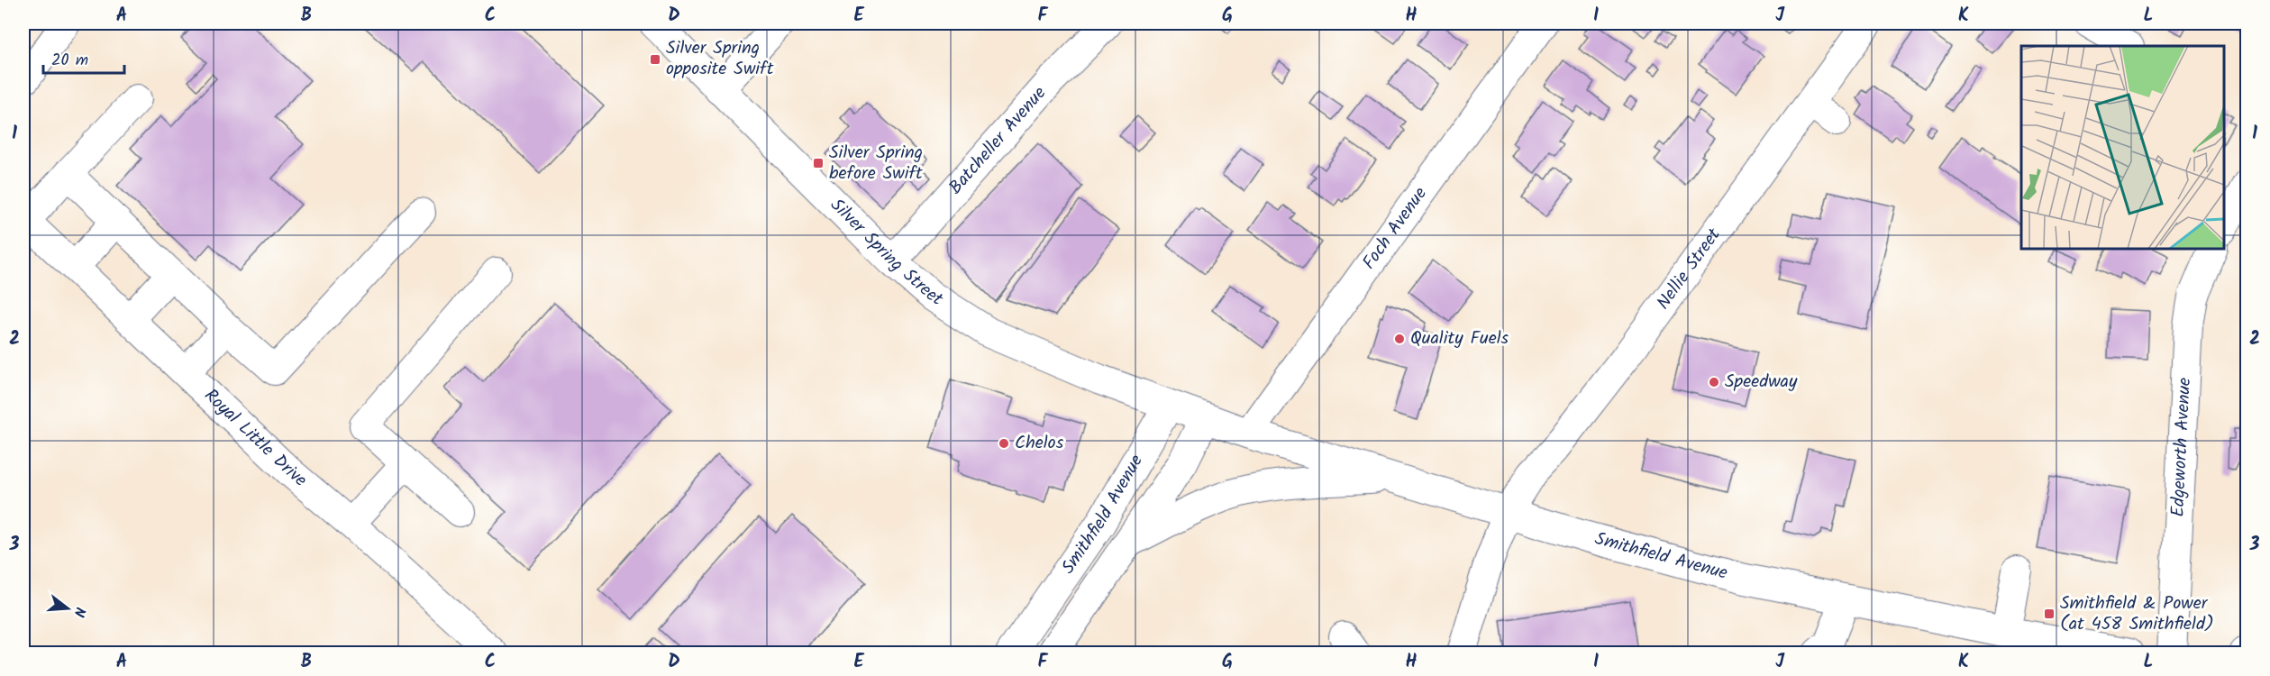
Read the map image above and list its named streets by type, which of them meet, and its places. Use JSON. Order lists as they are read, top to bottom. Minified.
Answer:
{"streets":{"main road":["Silver Spring Street","Smithfield Avenue"],"street":["Batcheller Avenue","Foch Avenue","Nellie Street","Royal Little Drive","Edgeworth Avenue"]},"crossings":[["Batcheller Avenue","Silver Spring Street"],["Foch Avenue","Smithfield Avenue"],["Silver Spring Street","Smithfield Avenue"],["Nellie Street","Smithfield Avenue"]],"places":{"transit":["Silver Spring opposite Swift","Silver Spring before Swift","Smithfield & Power (at 458 Smithfield)"],"other":["Quality Fuels","Speedway","Chelos"]},"scale_bar":"20 m","north":"right","grid":{"columns":["A","B","C","D","E","F","G","H","I","J","K","L"],"rows":["1","2","3"]}}
